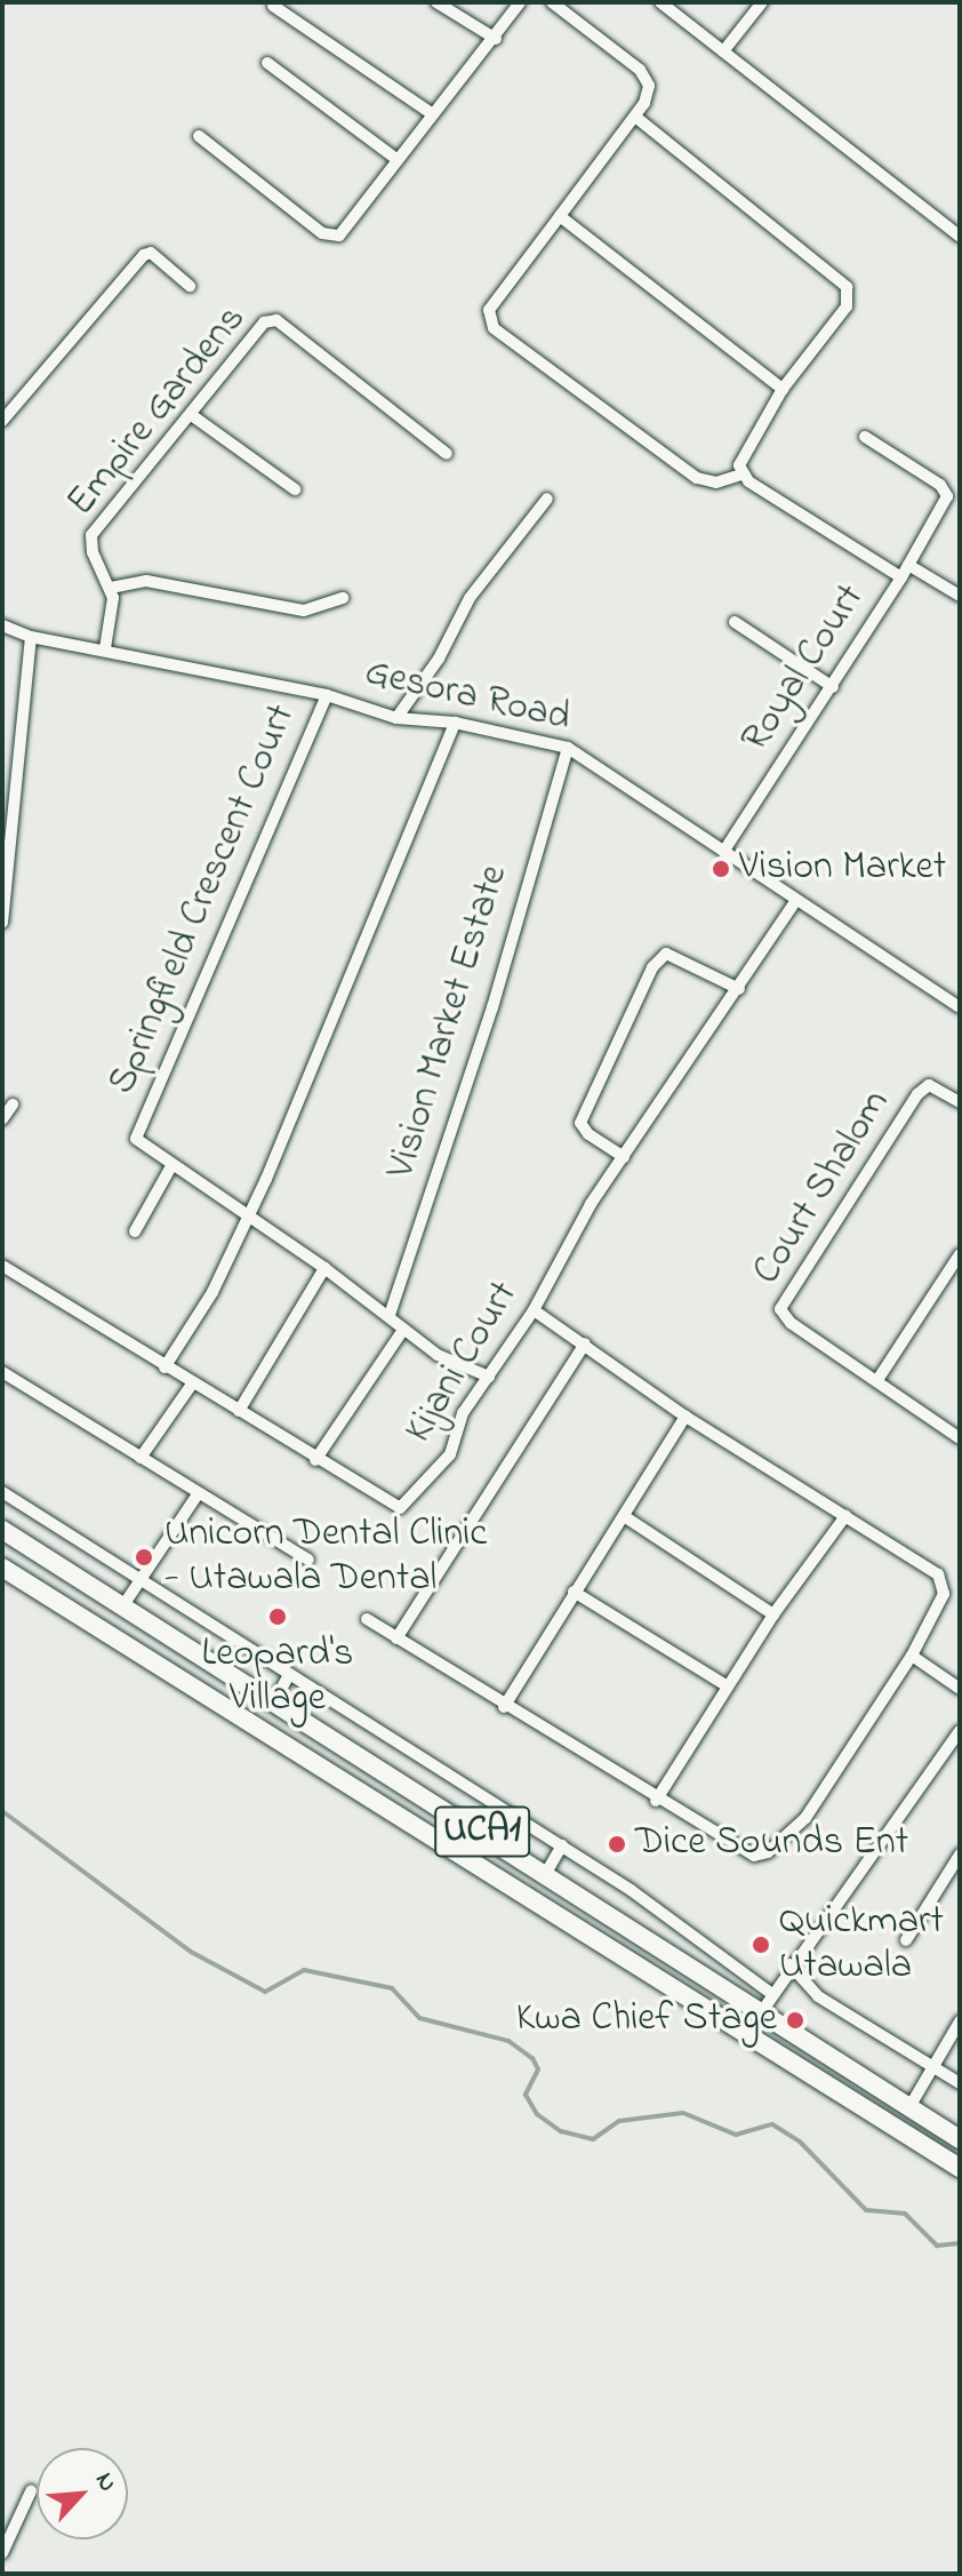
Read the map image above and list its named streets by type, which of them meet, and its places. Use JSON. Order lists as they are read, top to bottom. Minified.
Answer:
{"streets":{"main road":["UCA1"],"street":["Empire Gardens","Royal Court","Gesora Road","Springfield Crescent Court","Vision Market Estate","Court Shalom","Kijani Court"]},"crossings":[["Empire Gardens","Gesora Road"],["Royal Court","Gesora Road"],["Gesora Road","Springfield Crescent Court"],["Gesora Road","Vision Market Estate"],["Gesora Road","Kijani Court"],["Springfield Crescent Court","Vision Market Estate"],["Springfield Crescent Court","Kijani Court"]],"places":["Vision Market","Unicorn Dental Clinic - Utawala Dental","Leopard's Village","Dice Sounds Ent","Quickmart Utawala","Kwa Chief Stage"],"north":"top right"}
